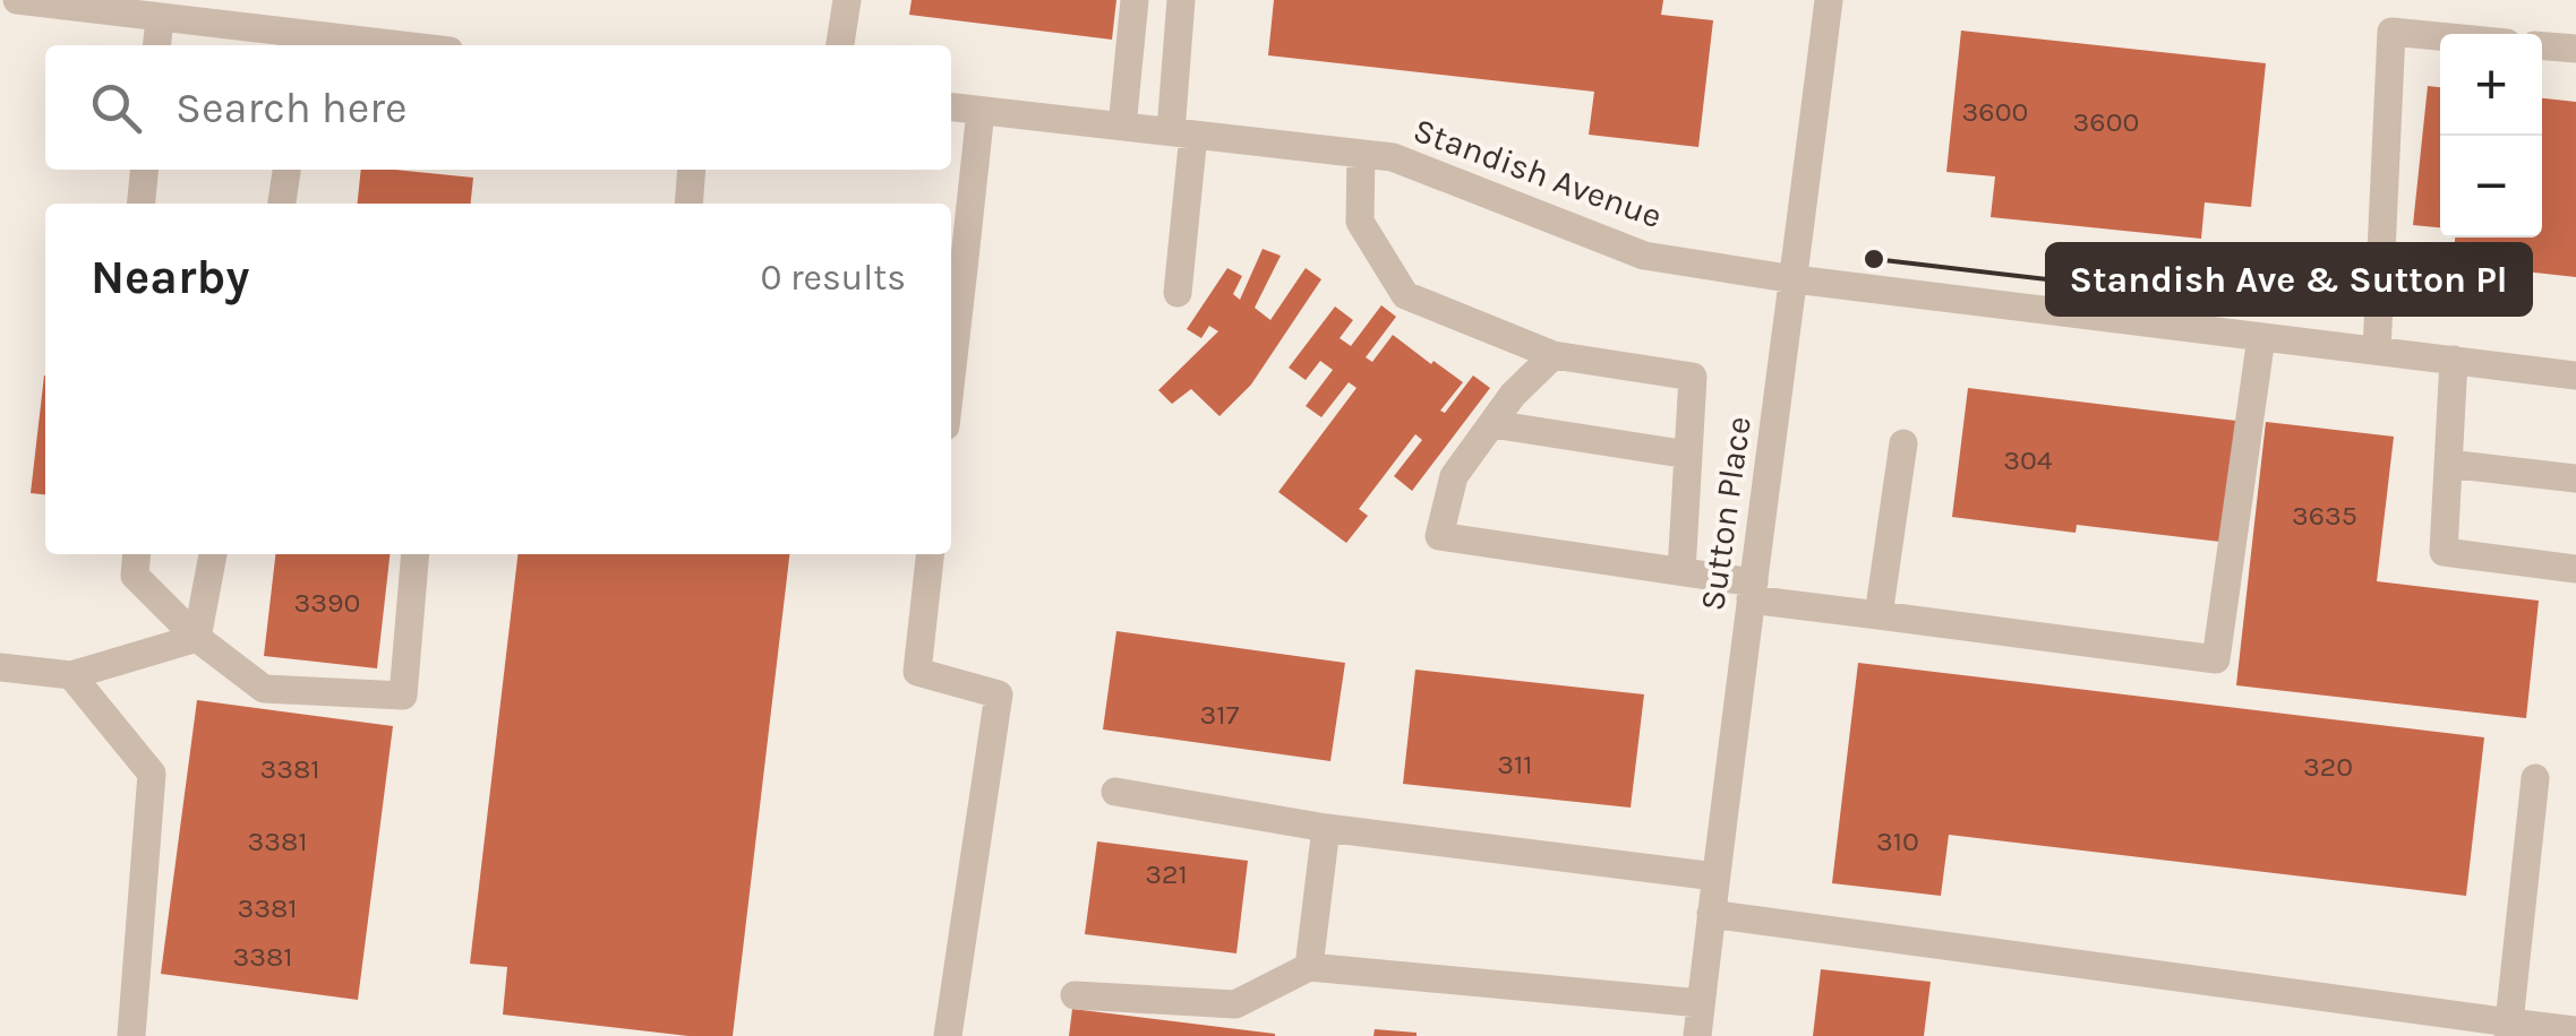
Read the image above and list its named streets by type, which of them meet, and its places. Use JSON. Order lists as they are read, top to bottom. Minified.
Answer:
{"streets":{"street":["Standish Avenue","Sutton Place"]},"crossings":[["Standish Avenue","Sutton Place"]],"places":["Standish Ave & Sutton Pl"],"house_numbers":["3600","3600","304","3635","3390","317","311","320","3381","3381","310","321","3381","3381"],"page":{"map_buttons":["+","−"],"search":"Search here","heading":["Nearby","0 results"]}}
